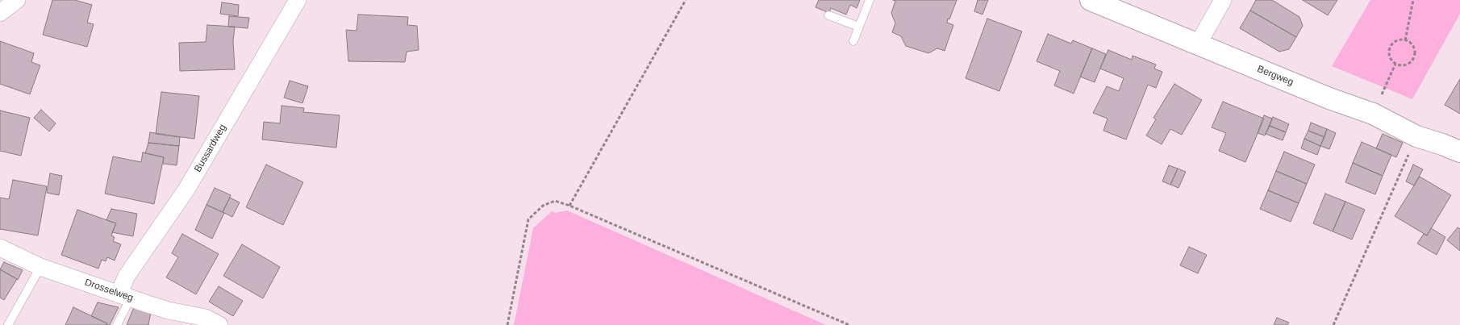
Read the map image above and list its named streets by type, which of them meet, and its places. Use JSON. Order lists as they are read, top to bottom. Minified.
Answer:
{"streets":{"street":["Bergweg","Bussardweg","Drosselweg"]},"crossings":[["Bussardweg","Drosselweg"]]}
